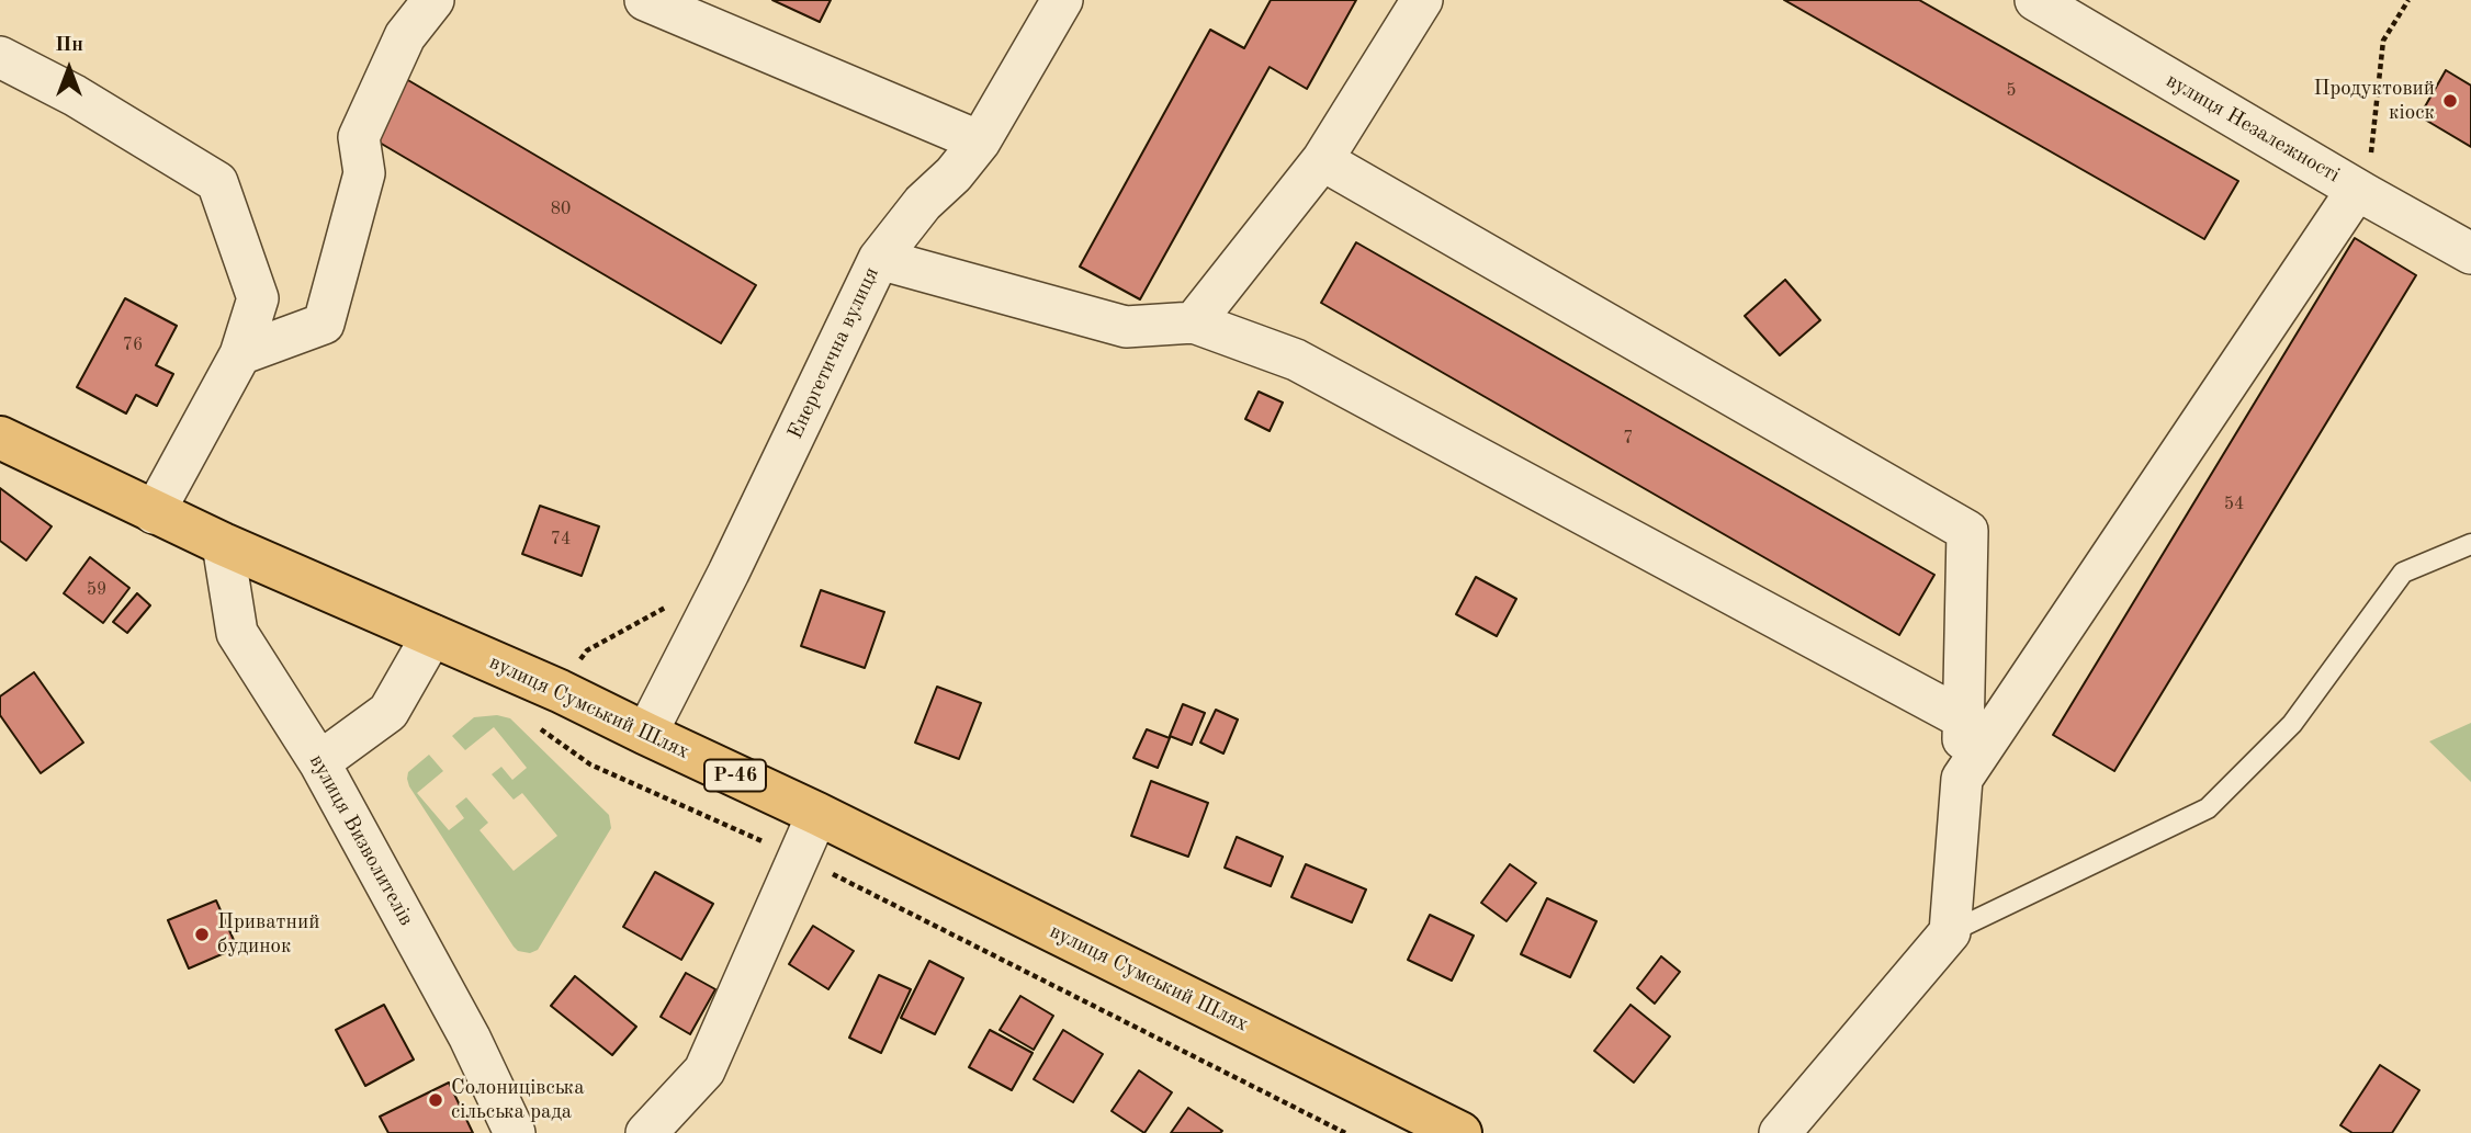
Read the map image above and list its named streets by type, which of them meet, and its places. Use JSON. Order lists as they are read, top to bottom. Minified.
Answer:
{"streets":{"main road":["вулиця Сумський Шлях","Р-46"],"street":["вулиця Незалежності","Енергетична вулиця","вулиця Визволителів"]},"crossings":[["Енергетична вулиця","вулиця Сумський Шлях"],["вулиця Сумський Шлях","вулиця Визволителів"]],"places":["Продуктовий кіоск","Приватний будинок","Солоницівська сільська рада"],"house_numbers":["5","80","76","7","54","74","59"],"north":"top"}
